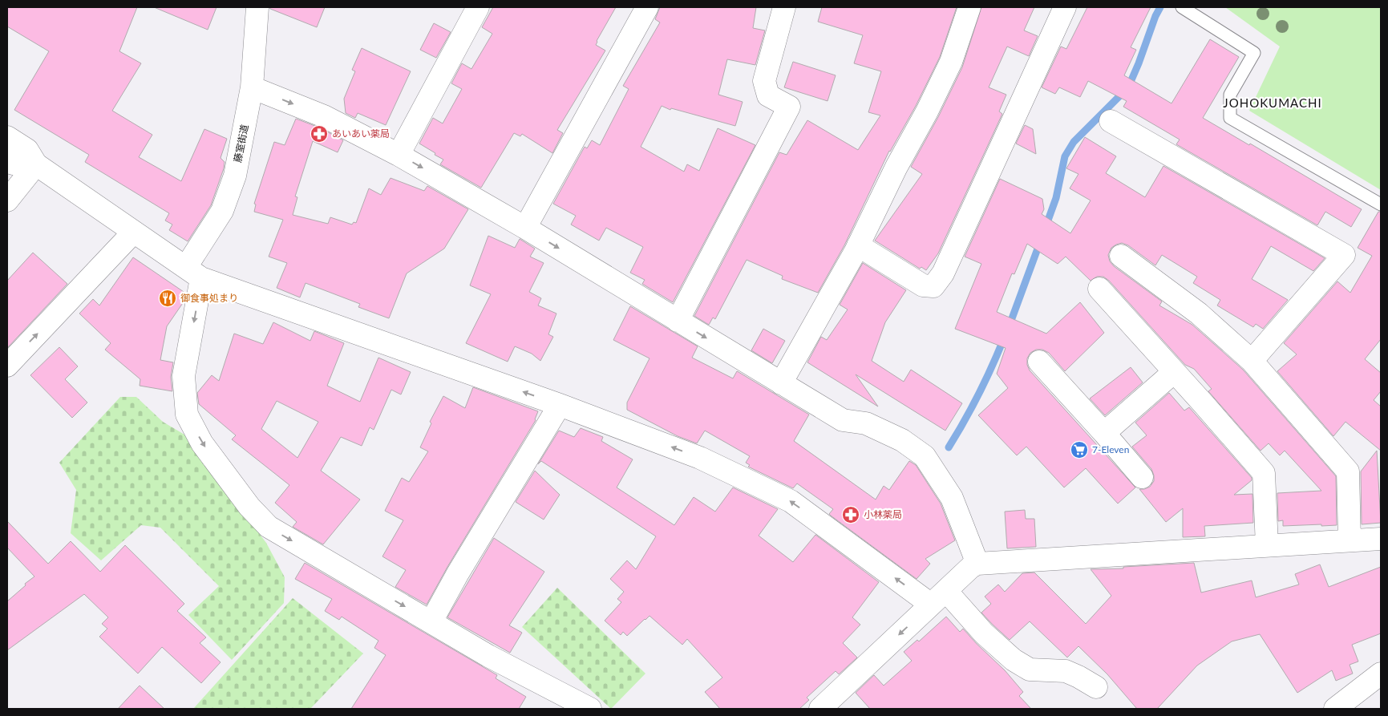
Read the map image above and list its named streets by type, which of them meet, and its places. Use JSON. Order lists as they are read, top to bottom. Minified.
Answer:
{"streets":{"street":["藤室街道"]},"districts":["JOHOKUMACHI"],"places":{"pharmacy":["あいあい薬局","小林薬局"],"restaurant":["御食事処まり"],"supermarket":["7-Eleven"]}}
